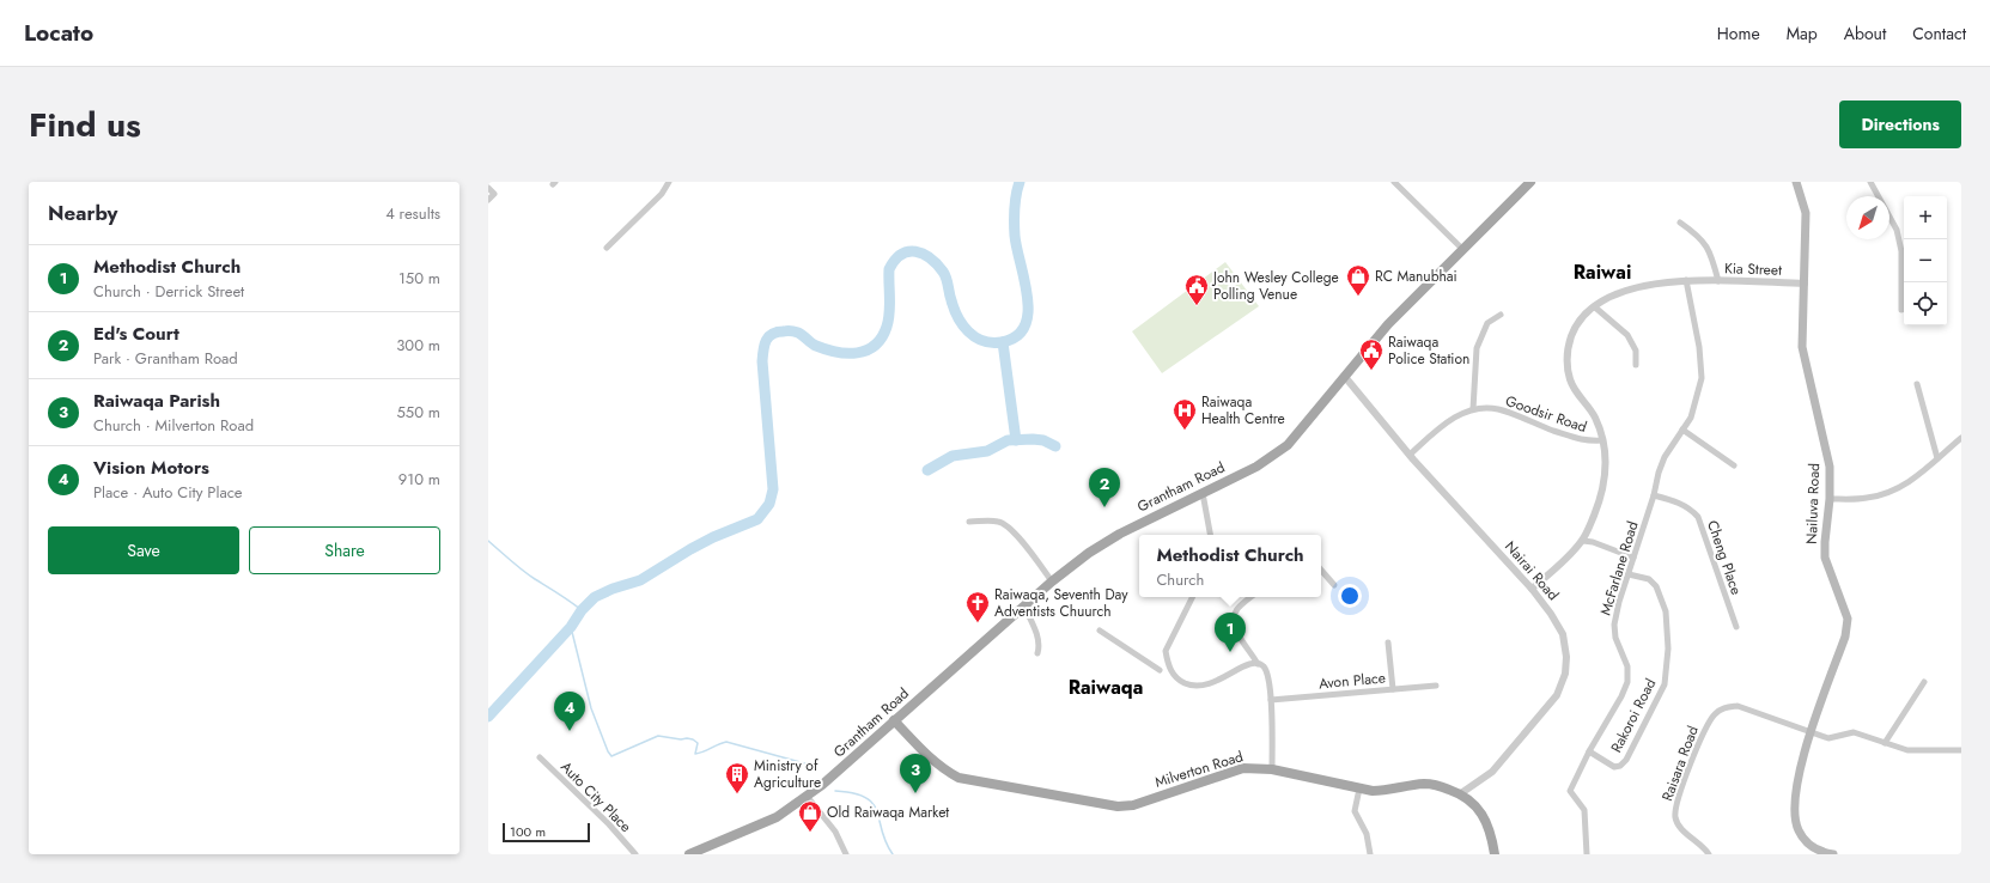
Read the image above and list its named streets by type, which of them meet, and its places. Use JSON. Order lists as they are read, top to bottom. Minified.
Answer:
{"streets":{"main road":["Grantham Road","Nailuva Road","Milverton Road"],"street":["Kia Street","Goodsir Road","Cheng Place","McFarlane Road","Nairai Road","Avon Place","Rakoroi Road","Raisara Road","Auto City Place"]},"crossings":[["Kia Street","Goodsir Road"],["Kia Street","Nailuva Road"],["Kia Street","McFarlane Road"],["Goodsir Road","Nairai Road"],["Grantham Road","Nairai Road"],["Grantham Road","Milverton Road"],["Nailuva Road","Raisara Road"],["Cheng Place","McFarlane Road"],["McFarlane Road","Rakoroi Road"],["Nairai Road","Milverton Road"]],"districts":["Raiwai","Raiwaqa"],"places":{"shop":["RC Manubhai","Old Raiwaqa Market"],"public building":["John Wesley College Polling Venue","Raiwaqa Police Station"],"hospital":["Raiwaqa Health Centre"],"church":["Raiwaqa, Seventh Day Adventists Chuurch"],"building":["Ministry of Agriculture"]},"scale_bar":"100 m","north":"bottom left","page":{"header":"Locato","nav":["Home","Map","About","Contact"],"title":"Find us","buttons":["Directions",["Save","Share"]],"heading":["Nearby","4 results"],"map_buttons":["+","−"],"list":[{"mark":"1","name":"Methodist Church","note":"Church · Derrick Street","value":"150 m"},{"mark":"2","name":"Ed's Court","note":"Park · Grantham Road","value":"300 m"},{"mark":"3","name":"Raiwaqa Parish","note":"Church · Milverton Road","value":"550 m"},{"mark":"4","name":"Vision Motors","note":"Place · Auto City Place","value":"910 m"}],"pins":["2","1","4","3"],"popup":["Methodist Church","Church"],"scale":"100 m"}}
